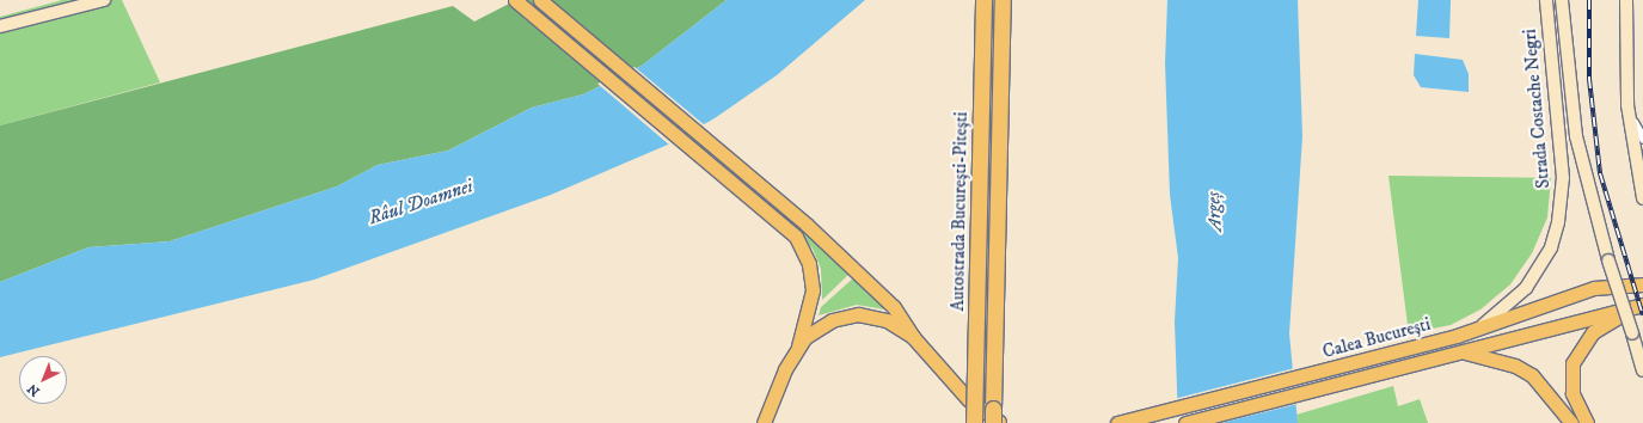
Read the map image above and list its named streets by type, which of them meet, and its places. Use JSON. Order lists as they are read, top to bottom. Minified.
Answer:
{"streets":{"highway":["Autostrada București-Pitești"],"main road":["Strada Costache Negri","Calea București"]},"crossings":[["Strada Costache Negri","Calea București"]],"water":["Râul Doamnei","Argeș"],"north":"bottom left"}
